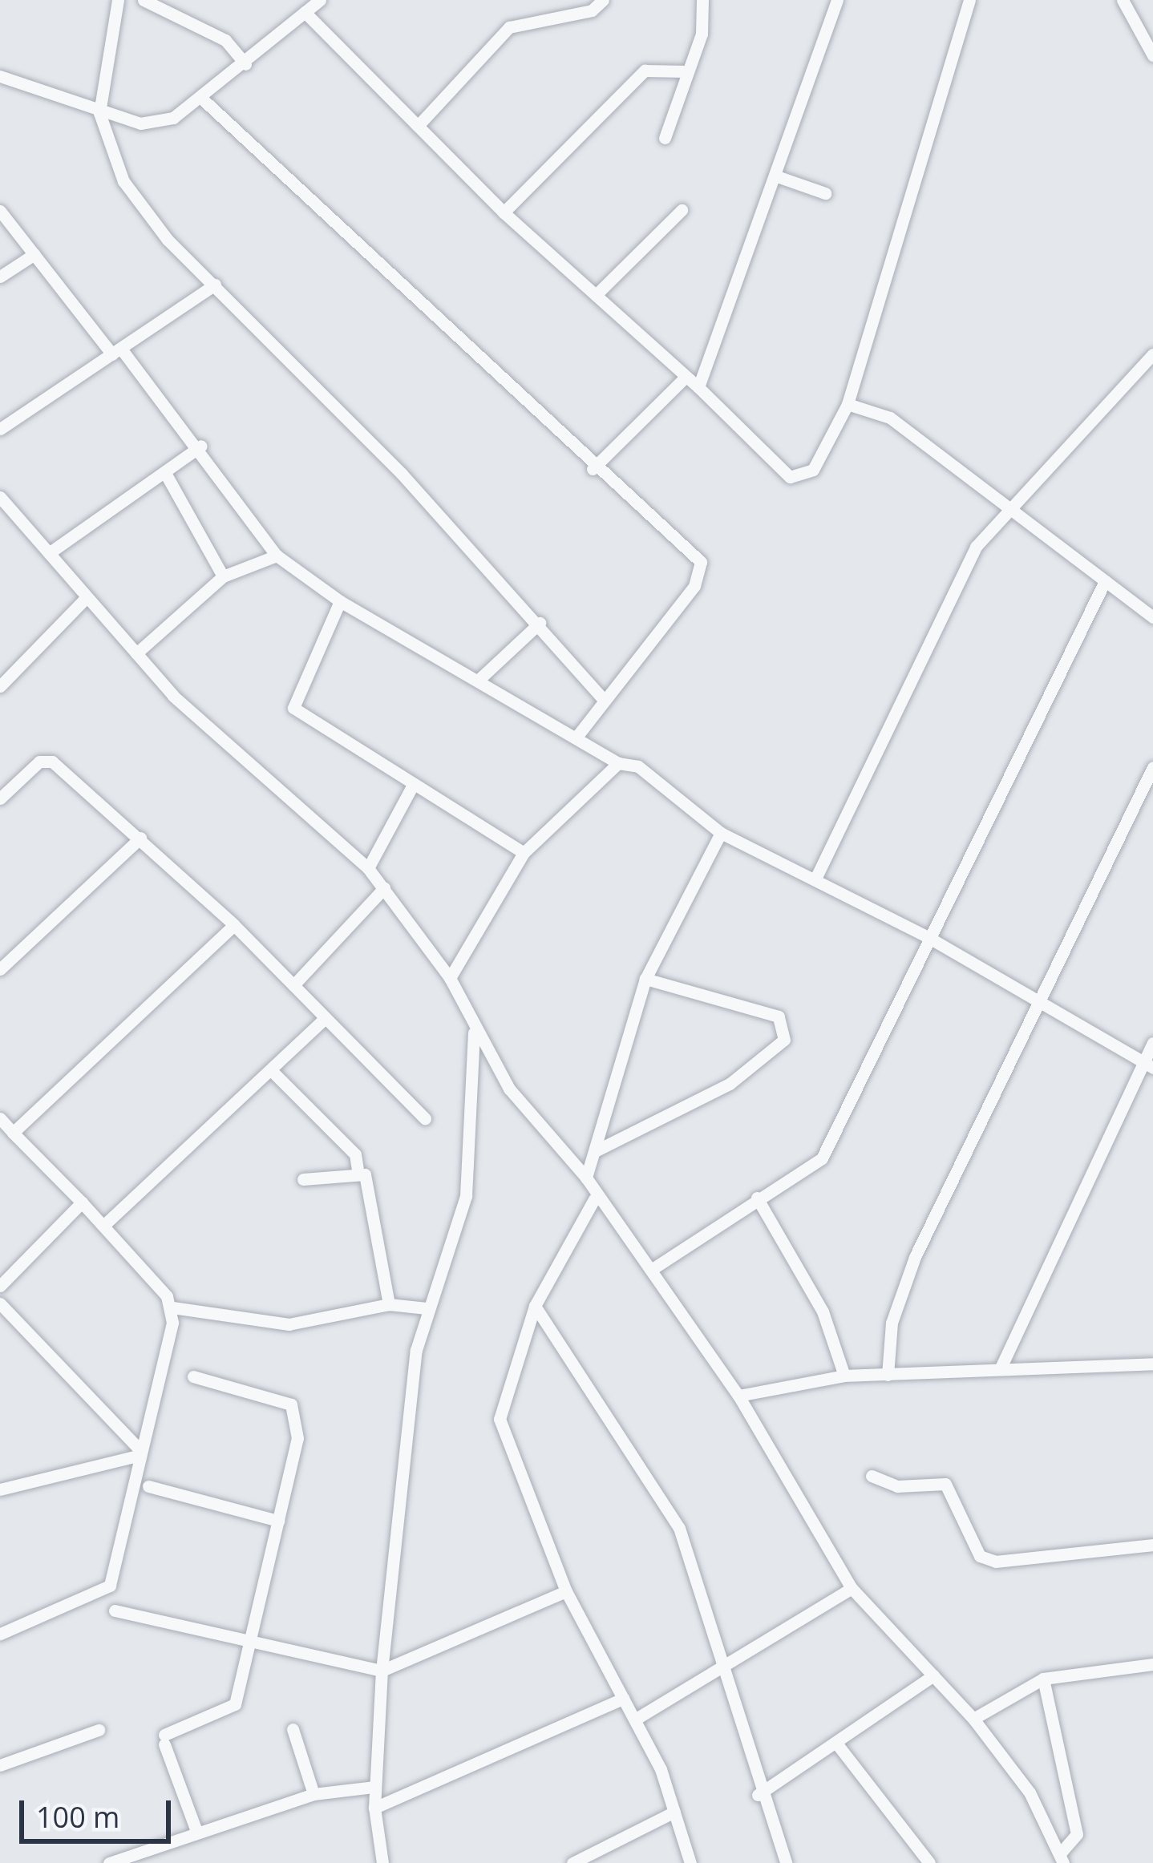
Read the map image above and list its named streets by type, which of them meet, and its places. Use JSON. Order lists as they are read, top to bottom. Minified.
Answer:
{"scale_bar":"100 m"}
